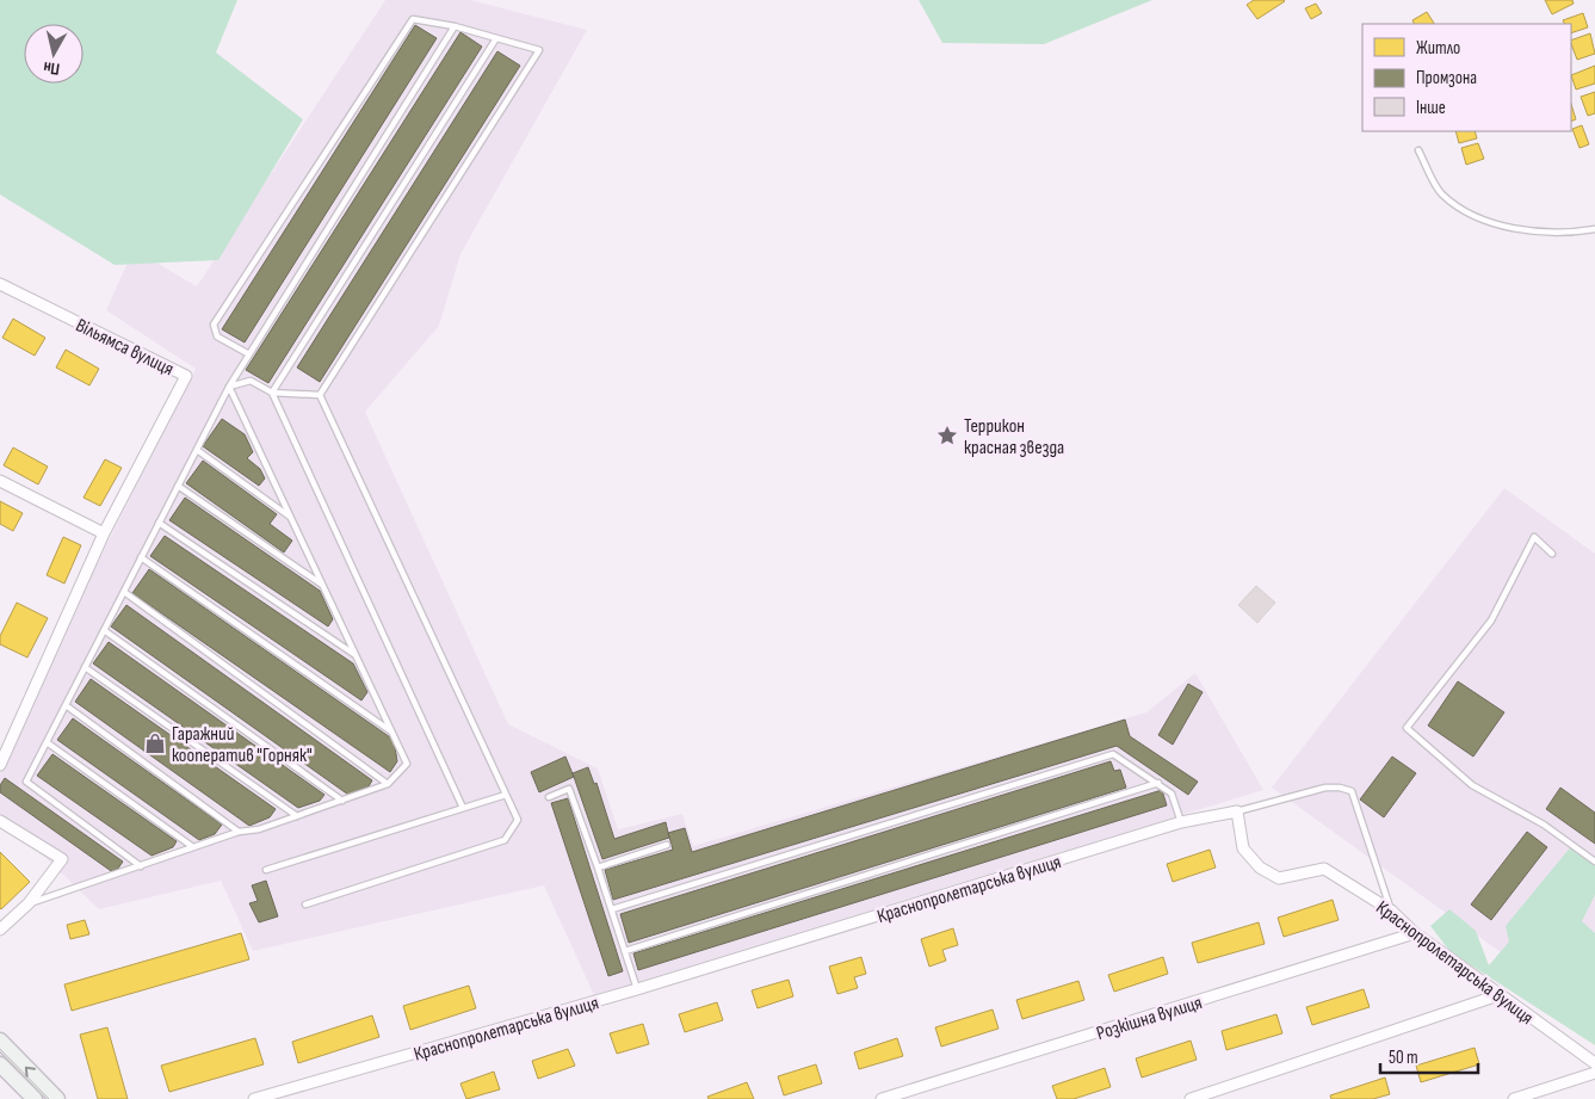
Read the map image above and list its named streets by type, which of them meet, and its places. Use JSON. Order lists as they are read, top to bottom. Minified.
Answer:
{"streets":{"street":["Вільямса вулиця","Краснопролетарська вулиця","Розкішна вулиця"]},"crossings":[["Краснопролетарська вулиця","Розкішна вулиця"]],"places":{"place":["Террикон красная звезда"],"shop":["Гаражний кооператив \"Горняк\""]},"legend":["Житло","Промзона","Інше"],"scale_bar":"50 m","north":"bottom"}
